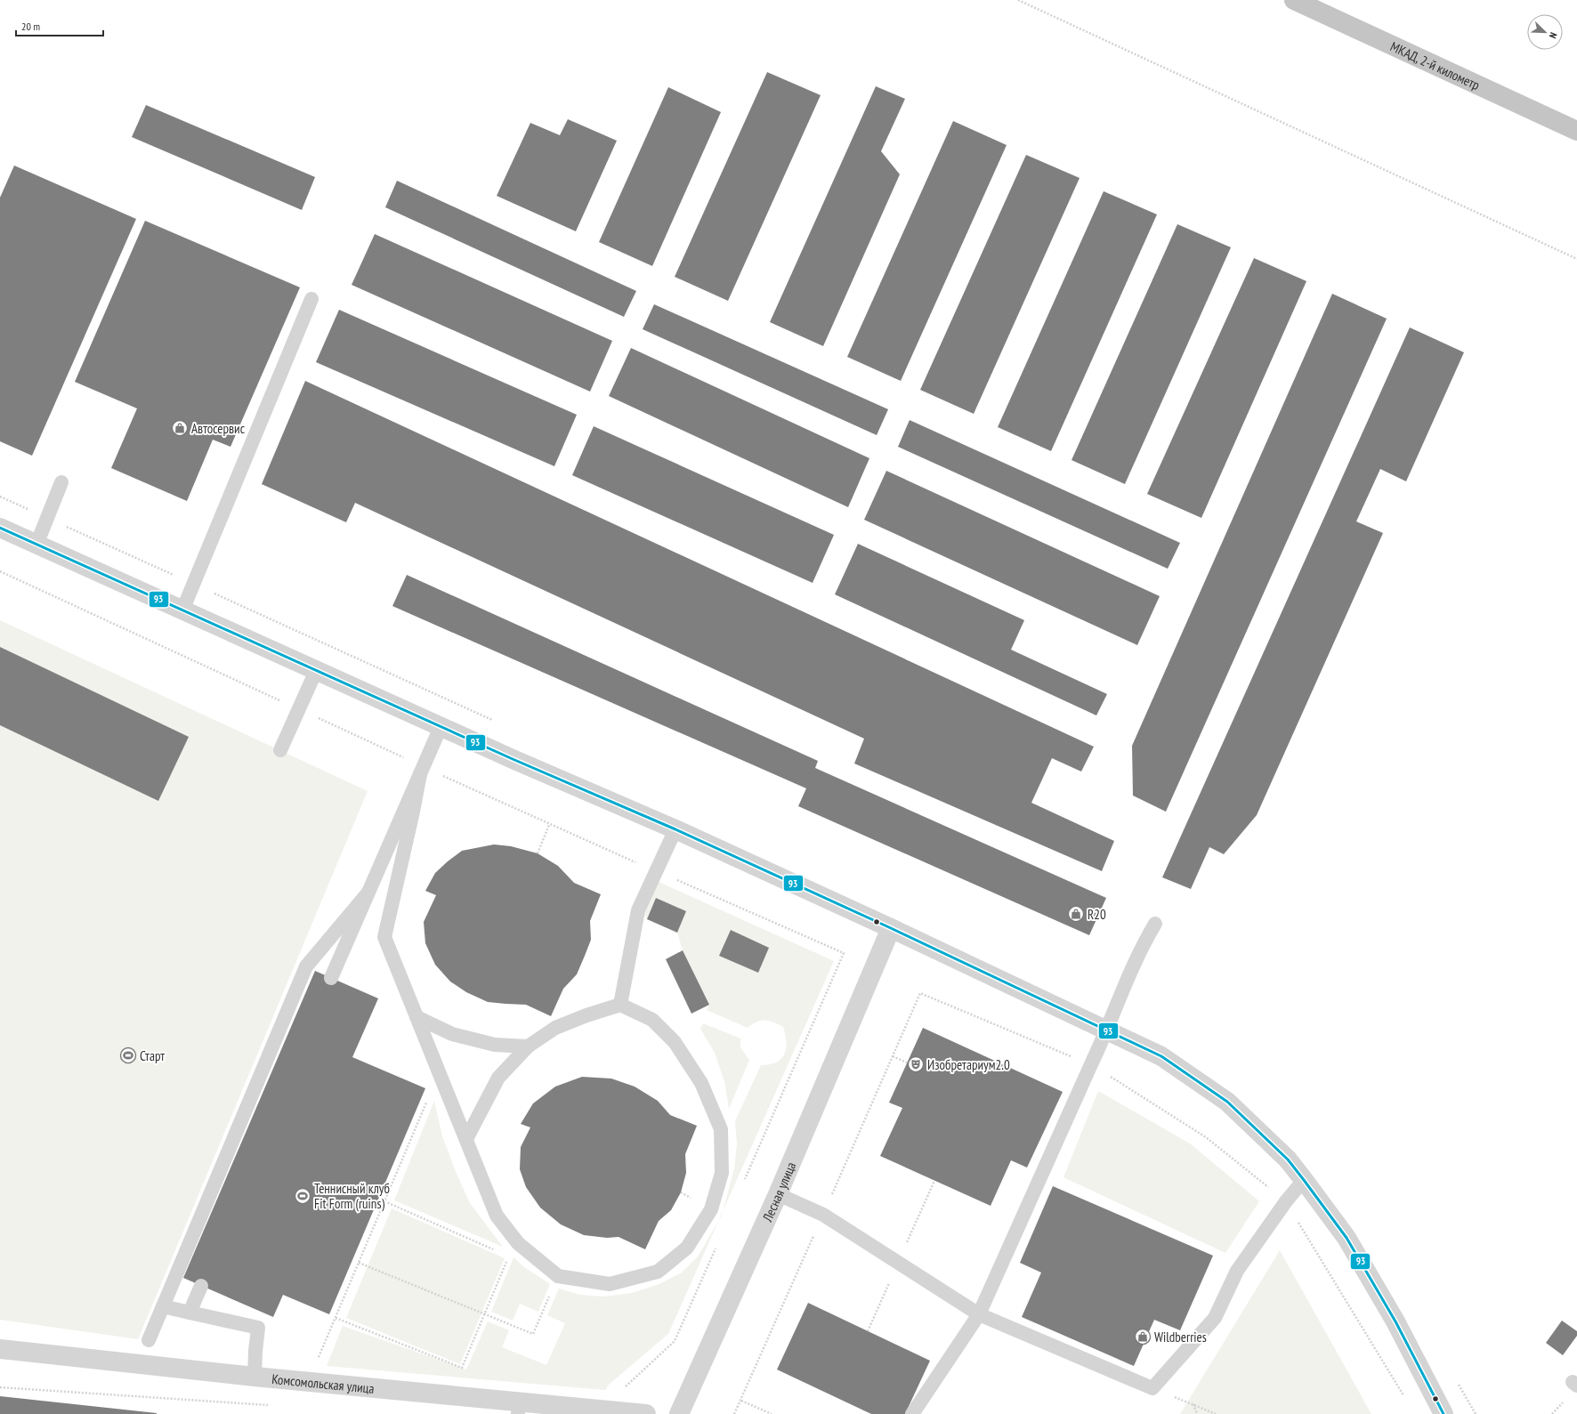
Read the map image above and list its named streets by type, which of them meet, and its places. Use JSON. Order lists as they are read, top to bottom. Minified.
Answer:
{"streets":{"highway":["МКАД, 2-й километр"],"street":["Лесная улица","Комсомольская улица"]},"places":{"shop":["Автосервис","R20","Wildberries"],"sports":["Старт","Теннисный клуб Fit Form (ruins)"],"theatre":["Изобретариум2.0"]},"lines":["transit line 93"],"scale_bar":"20 m","north":"bottom right"}
